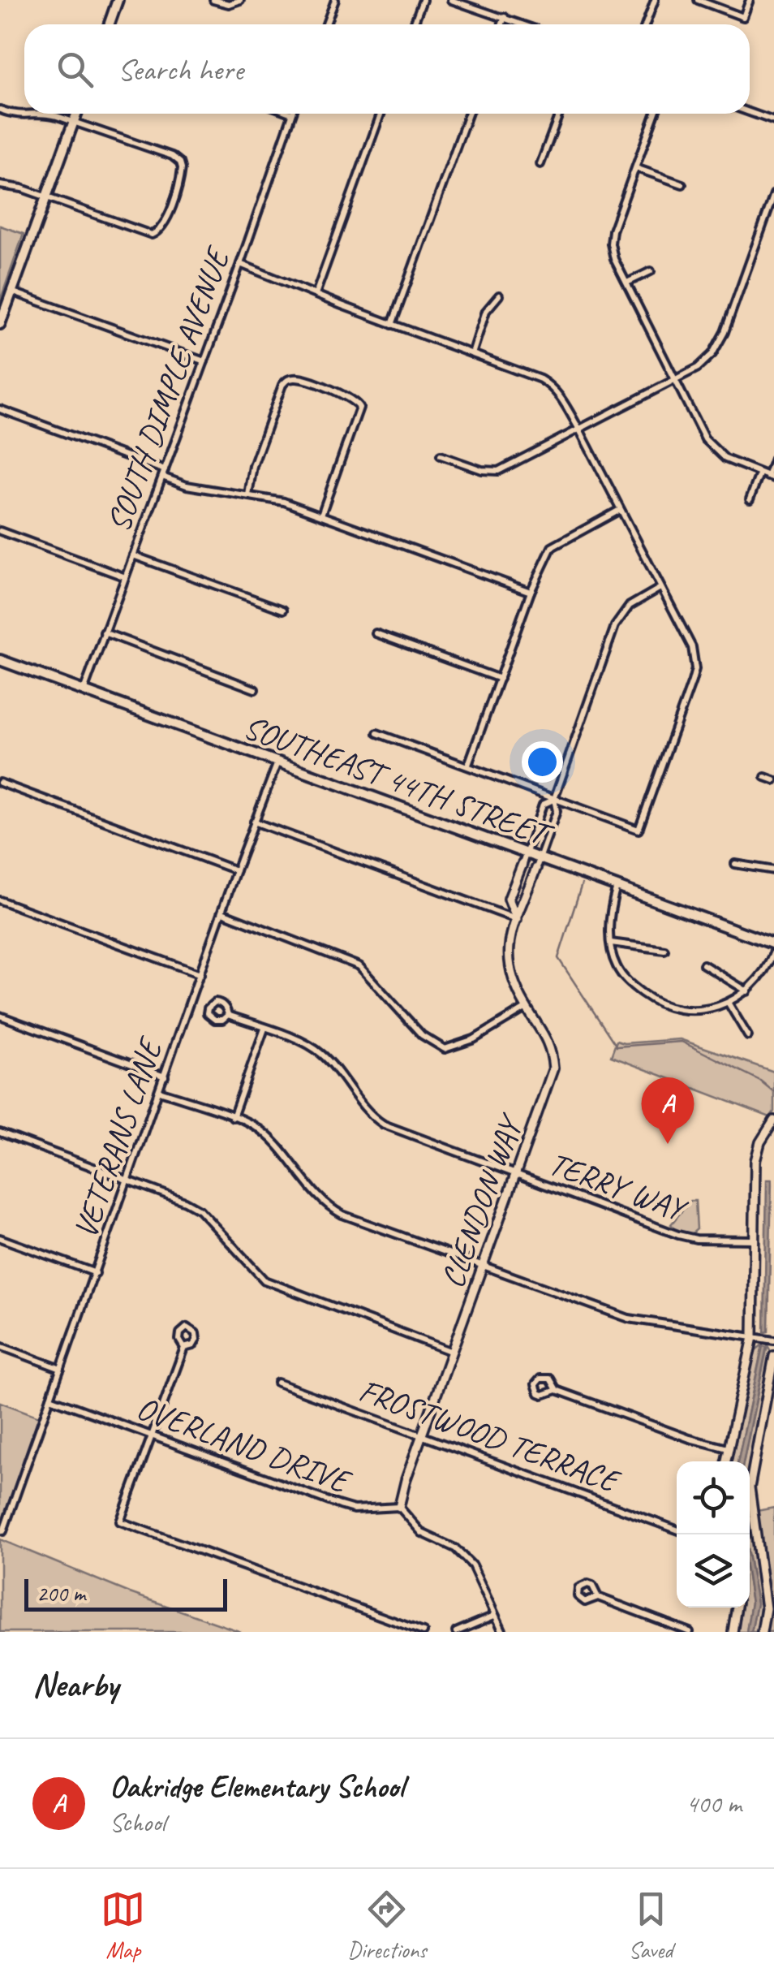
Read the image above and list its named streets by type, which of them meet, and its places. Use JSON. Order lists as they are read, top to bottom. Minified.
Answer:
{"streets":{"main road":["SOUTHEAST 44TH STREET"],"street":["SOUTH DIMPLE AVENUE","VETERANS LANE","TERRY WAY","CLENDON WAY","FROSTWOOD TERRACE","OVERLAND DRIVE"]},"crossings":[["SOUTH DIMPLE AVENUE","SOUTHEAST 44TH STREET"],["SOUTHEAST 44TH STREET","VETERANS LANE"],["SOUTHEAST 44TH STREET","CLENDON WAY"],["VETERANS LANE","OVERLAND DRIVE"],["TERRY WAY","CLENDON WAY"],["CLENDON WAY","FROSTWOOD TERRACE"],["CLENDON WAY","OVERLAND DRIVE"]],"scale_bar":"200 m","page":{"search":"Search here","pins":"A","scale":"200 m","heading":"Nearby","list":[{"mark":"A","name":"Oakridge Elementary School","note":"School","value":"400 m"}],"nav":["Map","Directions","Saved"]}}
